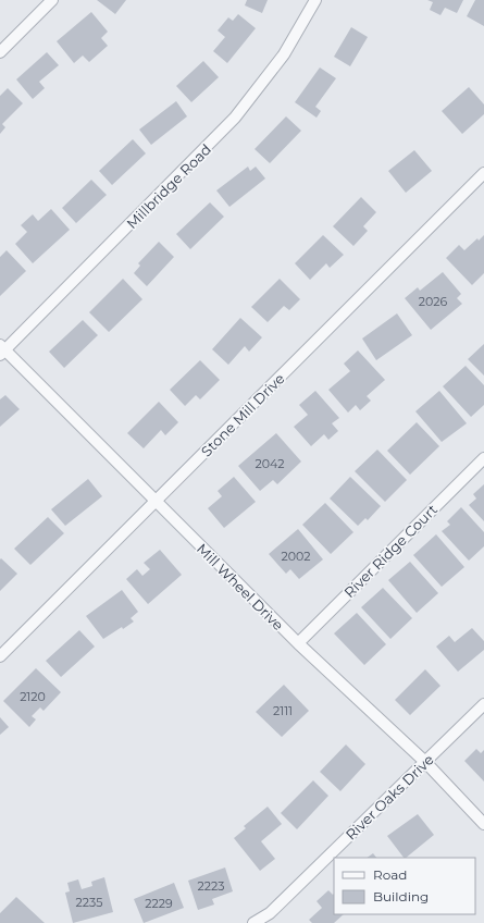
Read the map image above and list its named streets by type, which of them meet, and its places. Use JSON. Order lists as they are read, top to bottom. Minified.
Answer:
{"streets":{"street":["Millbridge Road","Stone Mill Drive","River Ridge Court","Mill Wheel Drive","River Oaks Drive"]},"crossings":[["Millbridge Road","Mill Wheel Drive"],["Stone Mill Drive","Mill Wheel Drive"],["River Ridge Court","Mill Wheel Drive"],["Mill Wheel Drive","River Oaks Drive"]],"house_numbers":["2026","2042","2002","2120","2111","2223","2235","2229"],"legend":["Road","Building"]}
